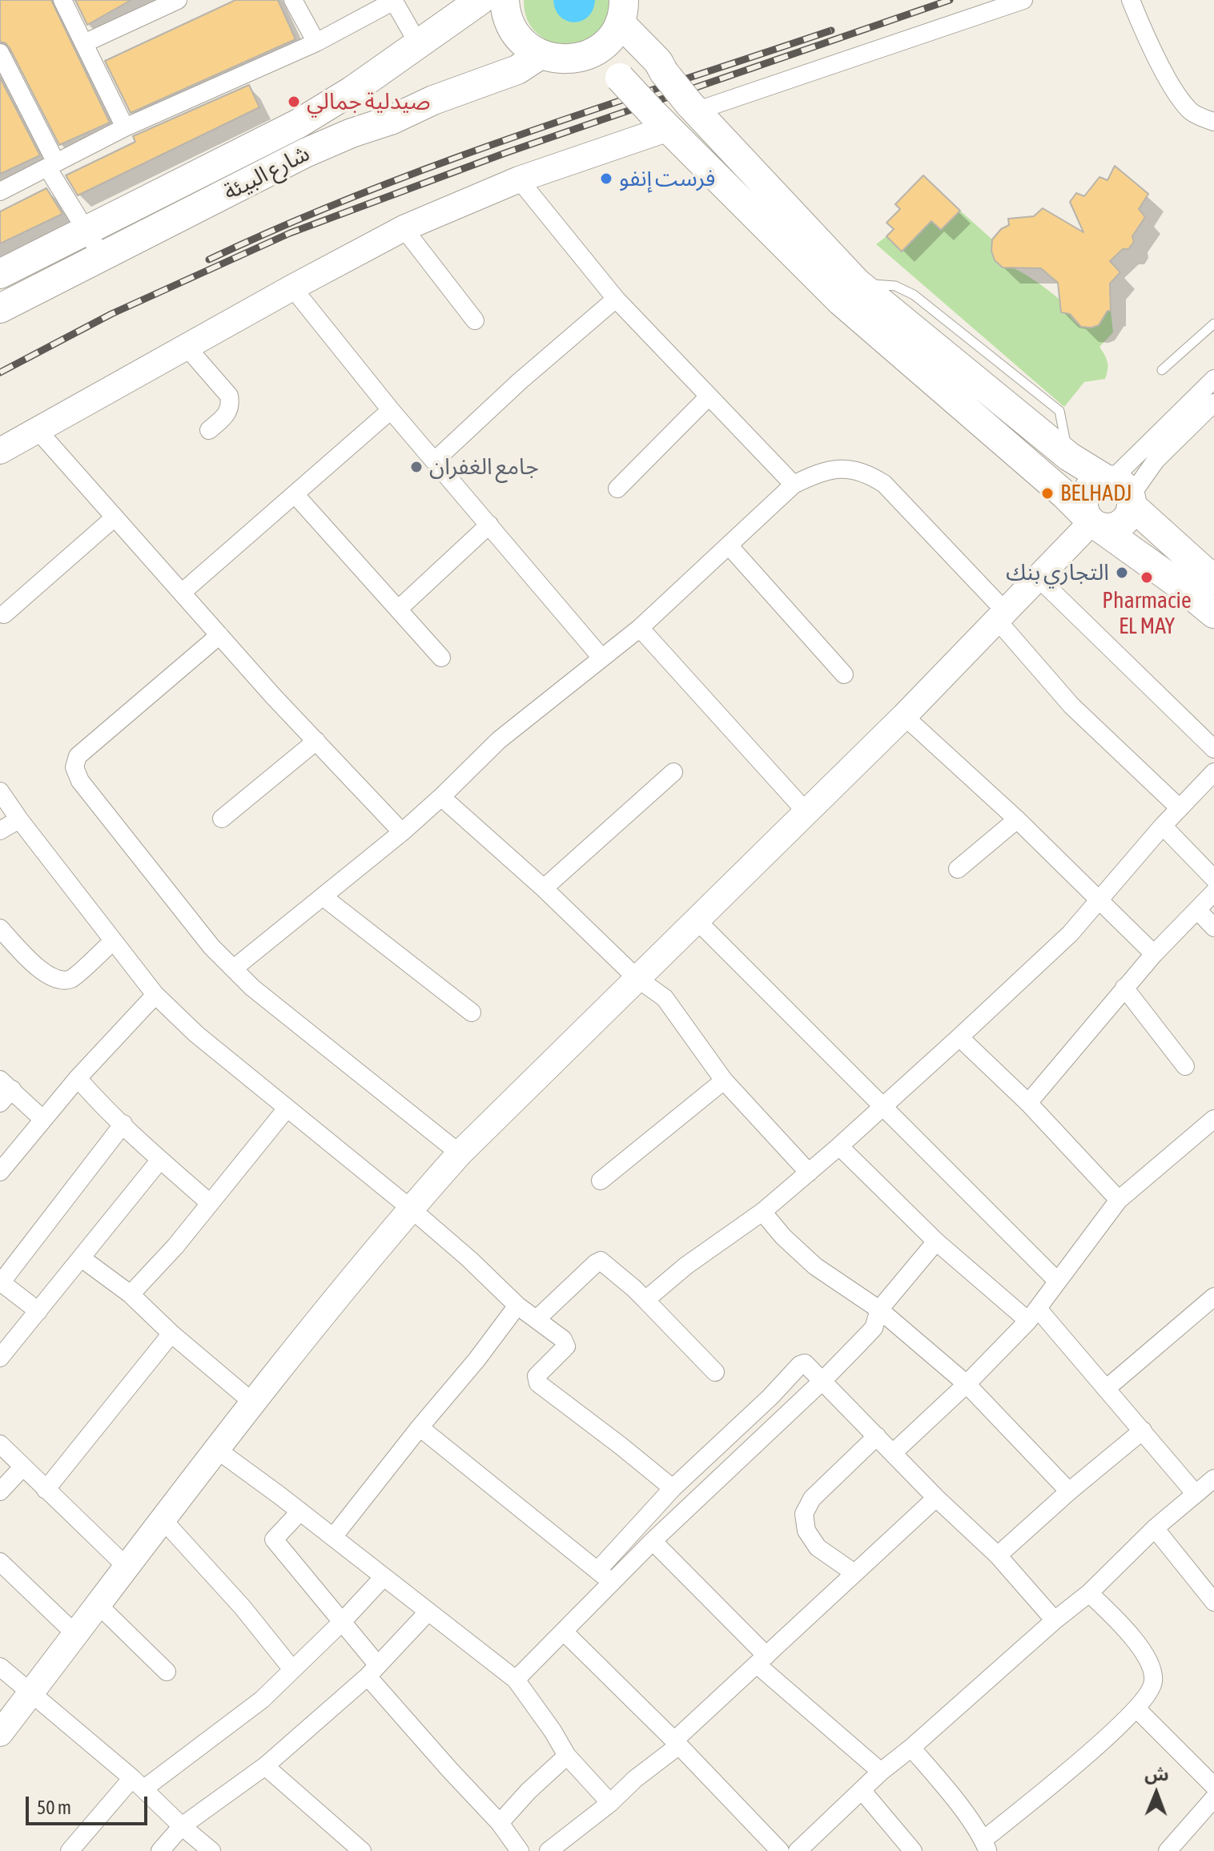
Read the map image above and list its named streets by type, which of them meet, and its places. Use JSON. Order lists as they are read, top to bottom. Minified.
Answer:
{"streets":{"main road":["شارع البيئة"]},"places":["صيدلية جمالي","فرست إنفو","جامع الغفران","BELHADJ","التجاري بنك","Pharmacie EL MAY"],"scale_bar":"50 m","north":"top"}
